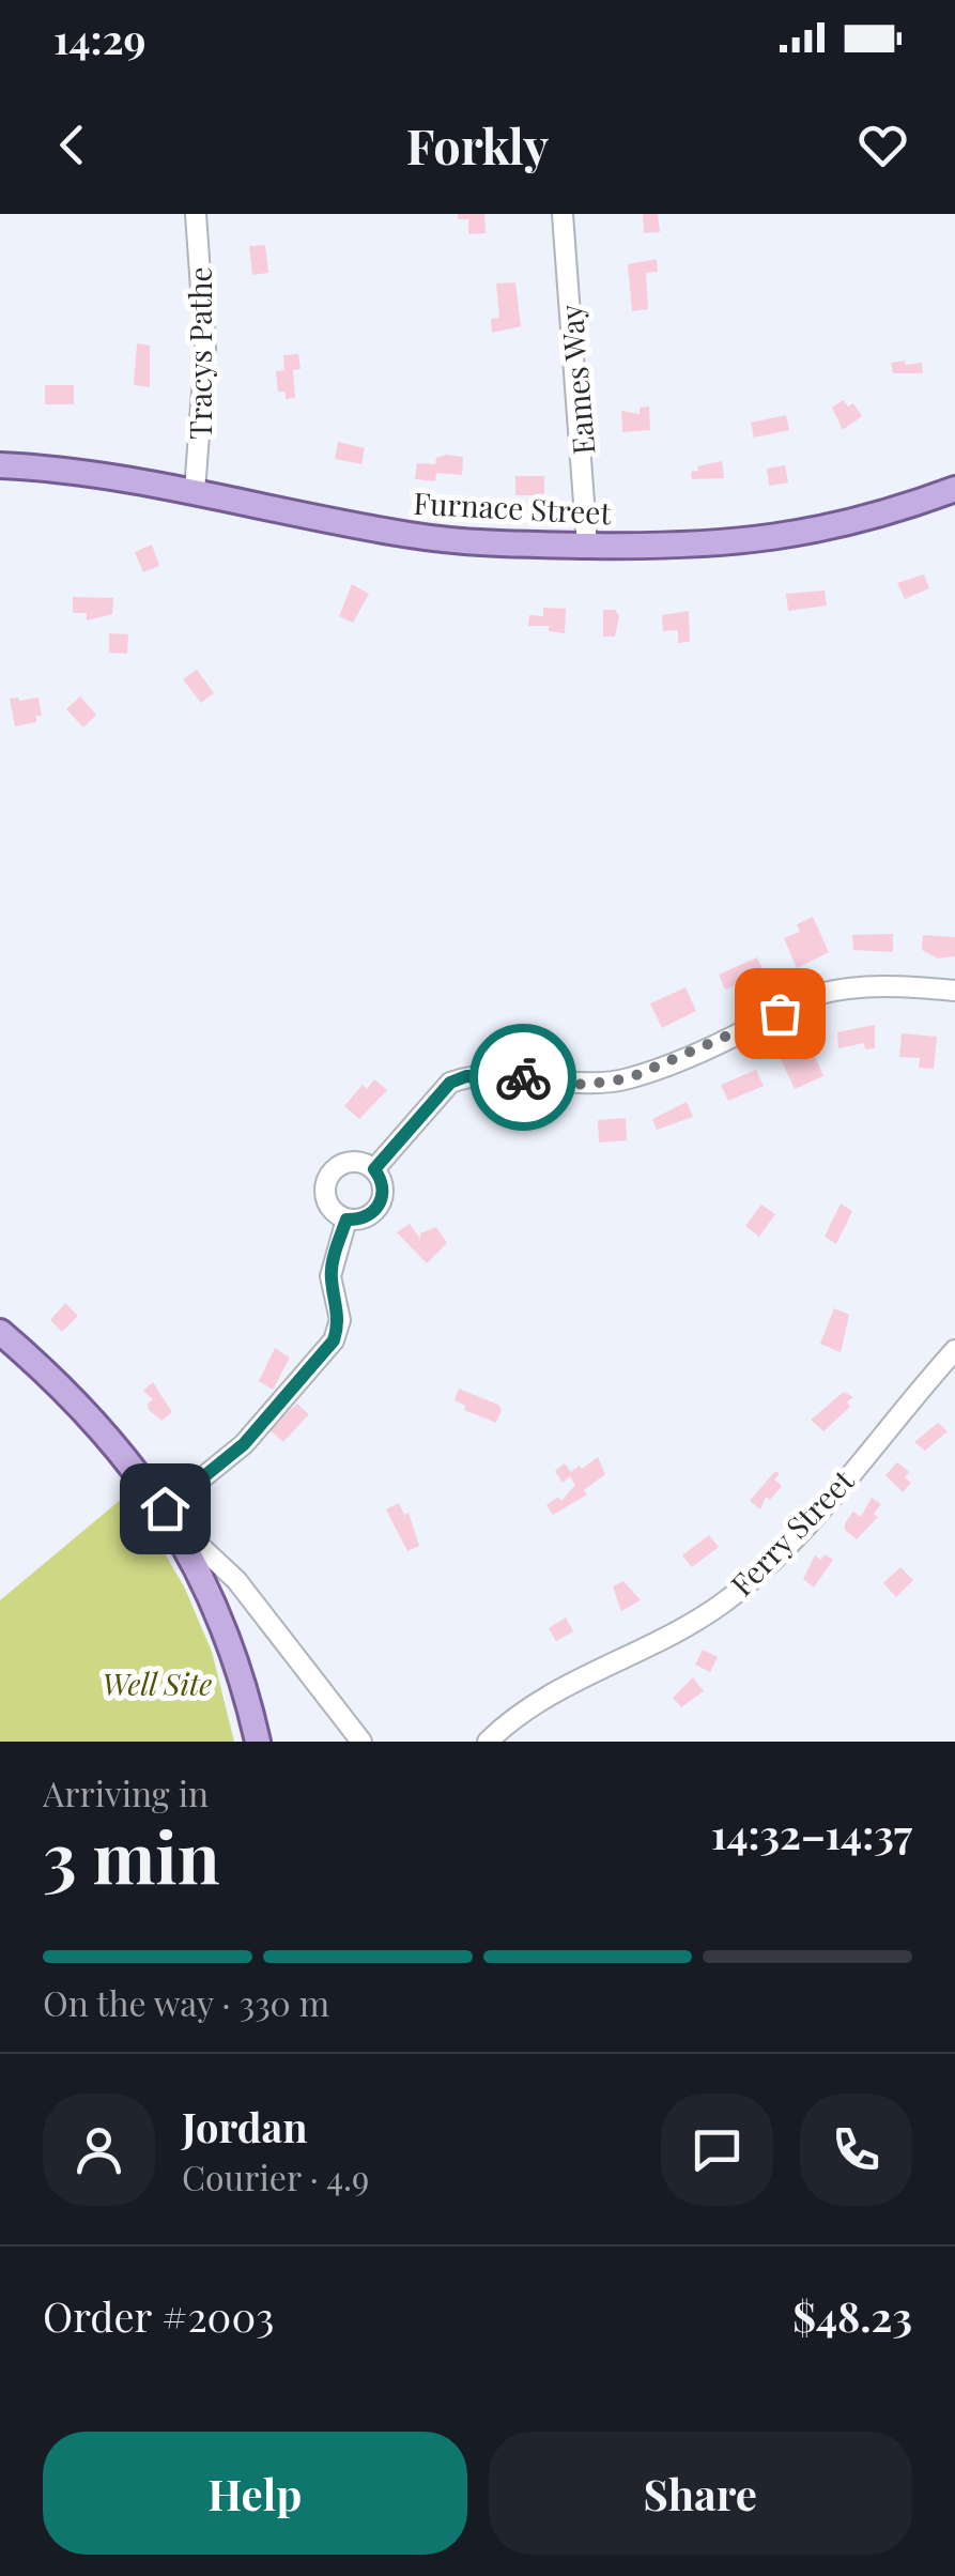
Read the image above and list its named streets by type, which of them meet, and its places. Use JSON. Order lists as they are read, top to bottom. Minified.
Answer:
{"streets":{"main road":["Furnace Street"],"street":["Tracys Pathe","Eames Way","Ferry Street"]},"crossings":[["Tracys Pathe","Furnace Street"],["Eames Way","Furnace Street"]],"parks":["Well Site"],"page":{"status":"14:29","header":"Forkly","heading":["3 min","Arriving in","14:32–14:37"],"panel":["Jordan","Courier · 4.9","Order #2003","$48.23"],"bar":"On the way · 330 m","buttons":["Help","Share"]}}
